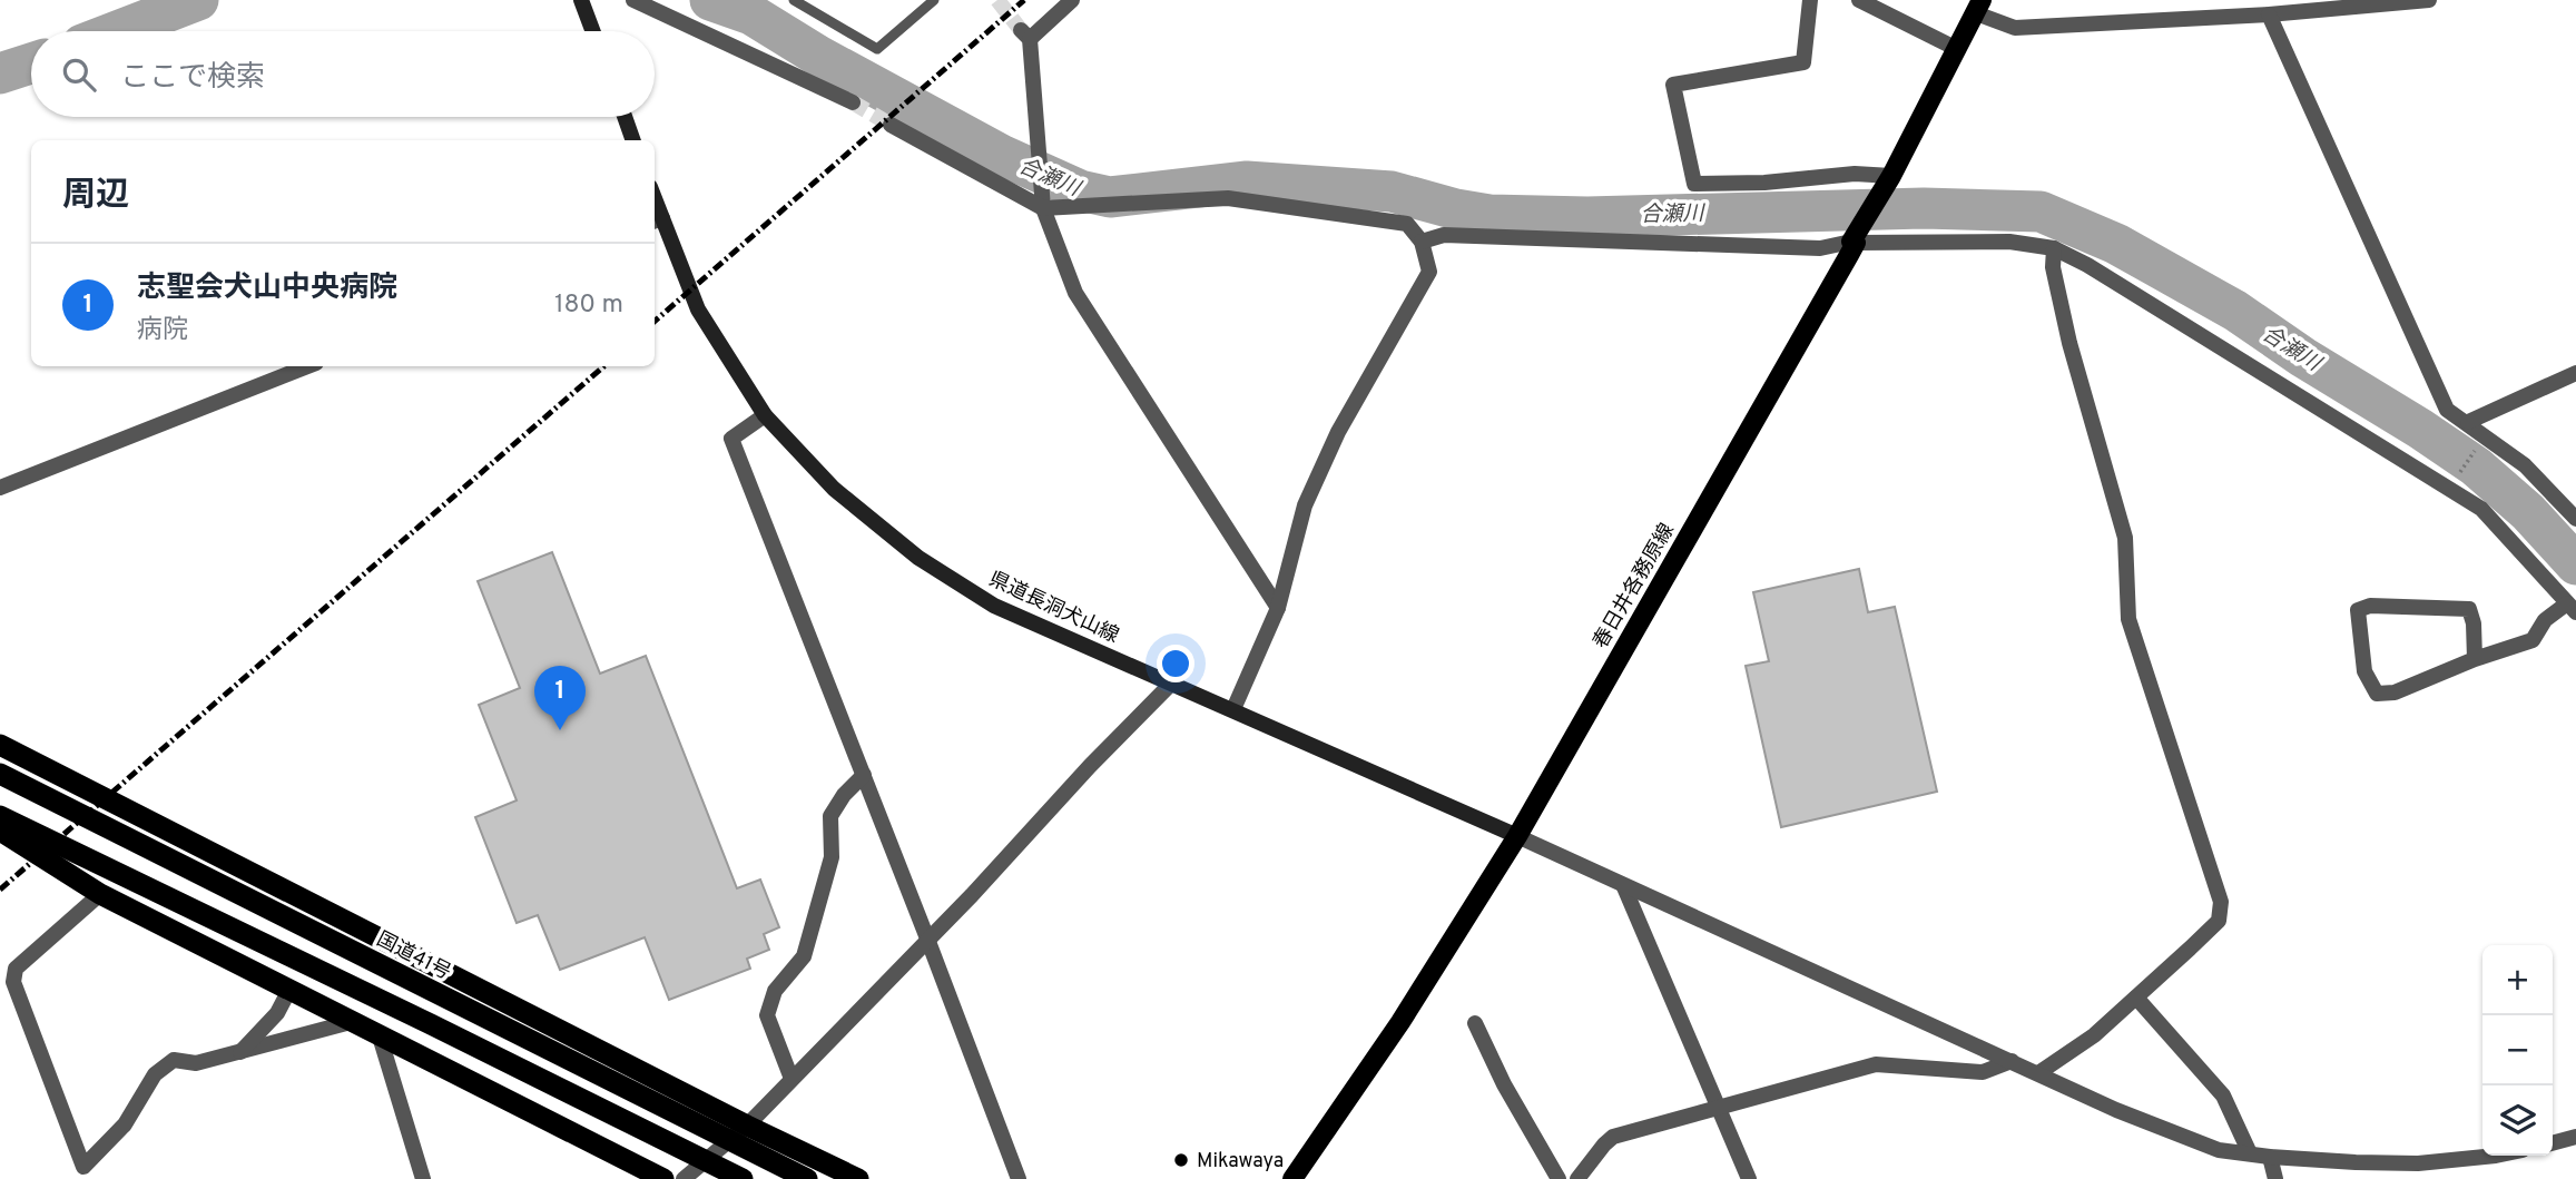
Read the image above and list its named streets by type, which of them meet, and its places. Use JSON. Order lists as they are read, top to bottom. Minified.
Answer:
{"streets":{"highway":["国道41号"],"main road":["春日井各務原線","県道長洞犬山線"]},"crossings":[["春日井各務原線","県道長洞犬山線"]],"water":["合瀬川"],"places":["Mikawaya"],"page":{"search":"ここで検索","heading":"周辺","list":[{"mark":"1","name":"志聖会犬山中央病院","note":"病院","value":"180 m"}],"pins":"1","map_buttons":["+","−"]}}
